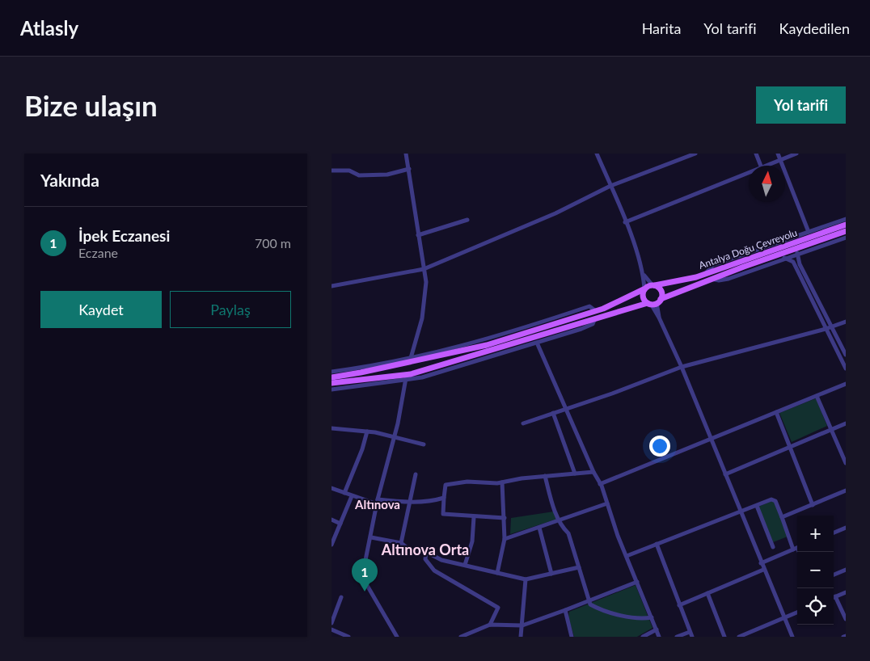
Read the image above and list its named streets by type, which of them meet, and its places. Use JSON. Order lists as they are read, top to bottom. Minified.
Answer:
{"streets":{"main road":["Antalya Doğu Çevreyolu"]},"districts":["Altınova","Altınova Orta"],"north":"top","page":{"header":"Atlasly","nav":["Harita","Yol tarifi","Kaydedilen"],"buttons":["Yol tarifi",["Kaydet","Paylaş"]],"title":"Bize ulaşın","heading":"Yakında","list":[{"mark":"1","name":"İpek Eczanesi","note":"Eczane","value":"700 m"}],"map_buttons":["+","−"],"pins":"1"}}
